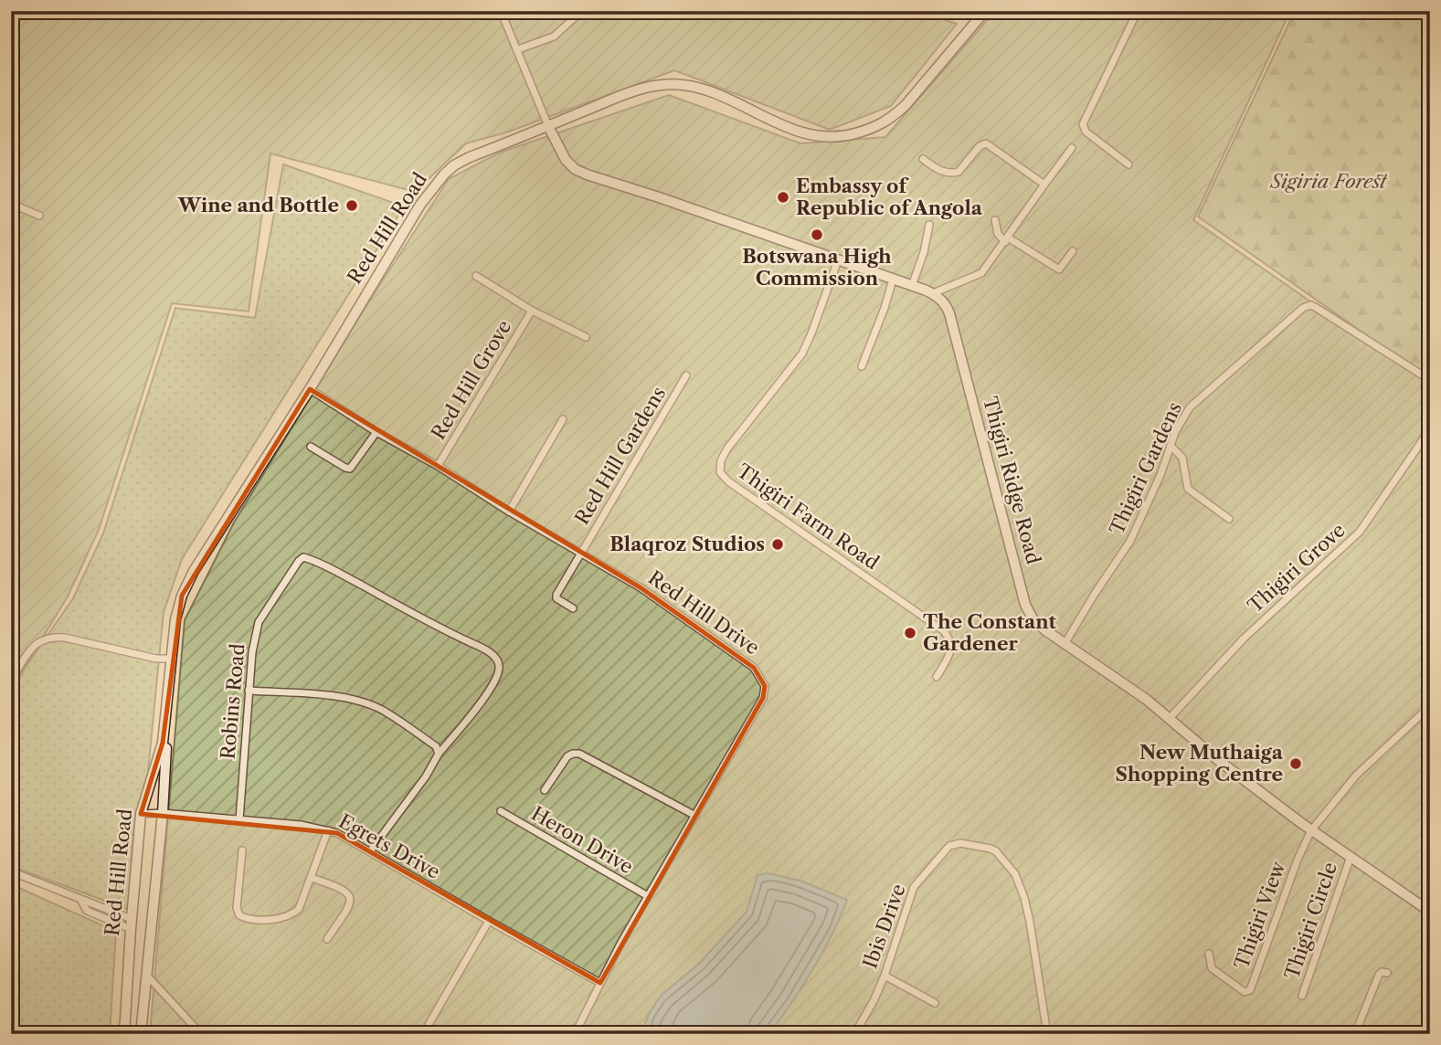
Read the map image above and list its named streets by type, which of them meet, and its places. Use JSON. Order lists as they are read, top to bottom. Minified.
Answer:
{"streets":{"main road":["Red Hill Road","Thigiri Ridge Road"],"street":["Red Hill Grove","Red Hill Gardens","Thigiri Gardens","Thigiri Farm Road","Thigiri Grove","Red Hill Drive","Robins Road","Heron Drive","Egrets Drive","Thigiri View","Thigiri Circle","Ibis Drive"]},"crossings":[["Red Hill Road","Red Hill Drive"],["Red Hill Road","Egrets Drive"],["Red Hill Grove","Red Hill Drive"],["Red Hill Gardens","Red Hill Drive"],["Thigiri Gardens","Thigiri Ridge Road"],["Thigiri Ridge Road","Thigiri Grove"],["Thigiri Ridge Road","Thigiri View"],["Thigiri Ridge Road","Thigiri Circle"],["Red Hill Drive","Heron Drive"],["Red Hill Drive","Egrets Drive"],["Robins Road","Egrets Drive"]],"parks":["Sigiria Forest"],"places":["Embassy of Republic of Angola","Wine and Bottle","Botswana High Commission","Blaqroz Studios","The Constant Gardener","New Muthaiga Shopping Centre"]}
